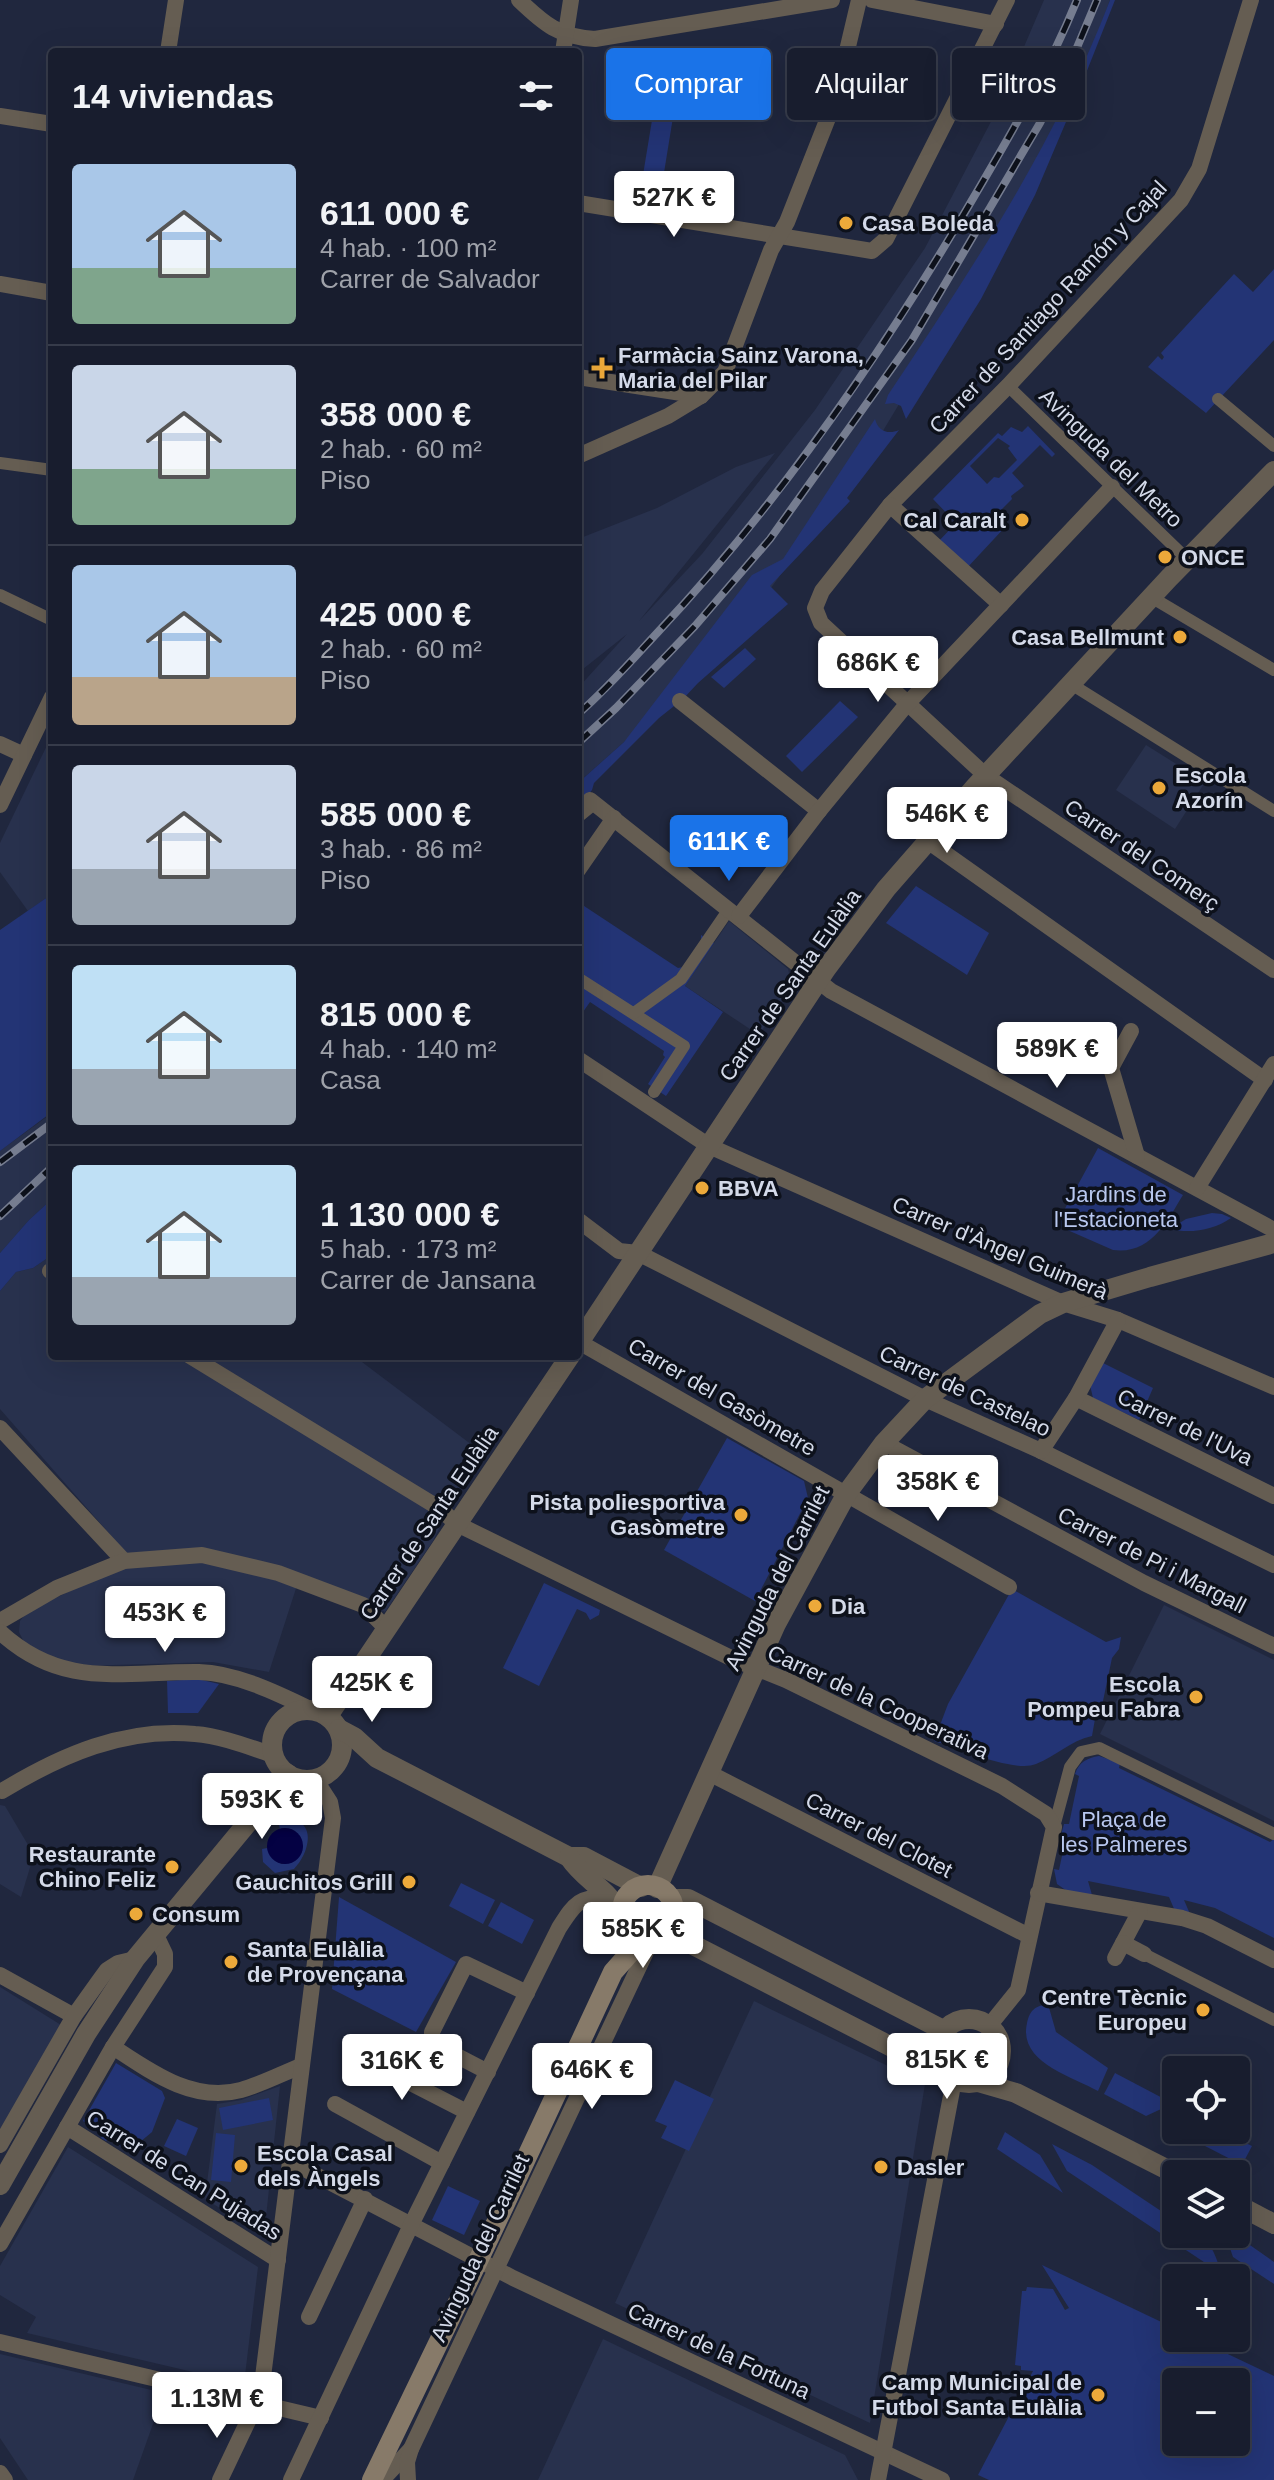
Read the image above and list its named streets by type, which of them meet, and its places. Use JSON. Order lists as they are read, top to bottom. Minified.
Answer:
{"streets":{"main road":["Avinguda del Carrilet"],"street":["Carrer de Santiago Ramón y Cajal","Avinguda del Metro","Carrer del Comerç","Carrer de Santa Eulàlia","Carrer d'Àngel Guimerà","Carrer de Castelao","Carrer del Gasòmetre","Carrer de l'Uva","Carrer de Pi i Margall","Carrer de la Cooperativa","Carrer del Clotet","Carrer de Can Pujadas","Carrer de la Fortuna"]},"crossings":[["Carrer de Santiago Ramón y Cajal","Avinguda del Metro"],["Carrer de Santiago Ramón y Cajal","Carrer del Comerç"],["Avinguda del Metro","Carrer de Santa Eulàlia"],["Carrer del Comerç","Carrer de Santa Eulàlia"],["Carrer de Santa Eulàlia","Carrer d'Àngel Guimerà"],["Carrer de Santa Eulàlia","Carrer de Castelao"],["Carrer de Santa Eulàlia","Carrer de la Cooperativa"],["Carrer d'Àngel Guimerà","Avinguda del Carrilet"],["Carrer de Castelao","Avinguda del Carrilet"],["Carrer del Gasòmetre","Avinguda del Carrilet"],["Carrer de Pi i Margall","Avinguda del Carrilet"],["Avinguda del Carrilet","Carrer de la Cooperativa"],["Avinguda del Carrilet","Carrer del Clotet"],["Avinguda del Carrilet","Carrer de la Fortuna"]],"parks":["Jardins de l'Estacioneta","Plaça de les Palmeres"],"places":{"other":["Casa Boleda","Cal Caralt","ONCE","Casa Bellmunt","Escola Azorín","BBVA","Pista poliesportiva Gasòmetre","Dia","Escola Pompeu Fabra","Restaurante Chino Feliz","Gauchitos Grill","Consum","Santa Eulàlia de Provençana","Centre Tècnic Europeu","Escola Casal dels Àngels","Dasler","Camp Municipal de Futbol Santa Eulàlia"],"health":["Farmàcia Sainz Varona, Maria del Pilar"]},"page":{"chip":["Comprar","Alquilar","Filtros"],"heading":"14 viviendas","list":[{"name":"611 000 €","note":"4 hab. · 100 m² · Carrer de Salvador"},{"name":"358 000 €","note":"2 hab. · 60 m² · Piso"},{"name":"425 000 €","note":"2 hab. · 60 m² · Piso"},{"name":"585 000 €","note":"3 hab. · 86 m² · Piso"},{"name":"815 000 €","note":"4 hab. · 140 m² · Casa"},{"name":"1 130 000 €","note":"5 hab. · 173 m² · Carrer de Jansana"}],"price":["527K €","686K €","546K €","611K €","589K €","358K €","453K €","425K €","593K €","585K €","815K €","316K €","646K €","1.13M €"],"map_buttons":["+","−"]}}
